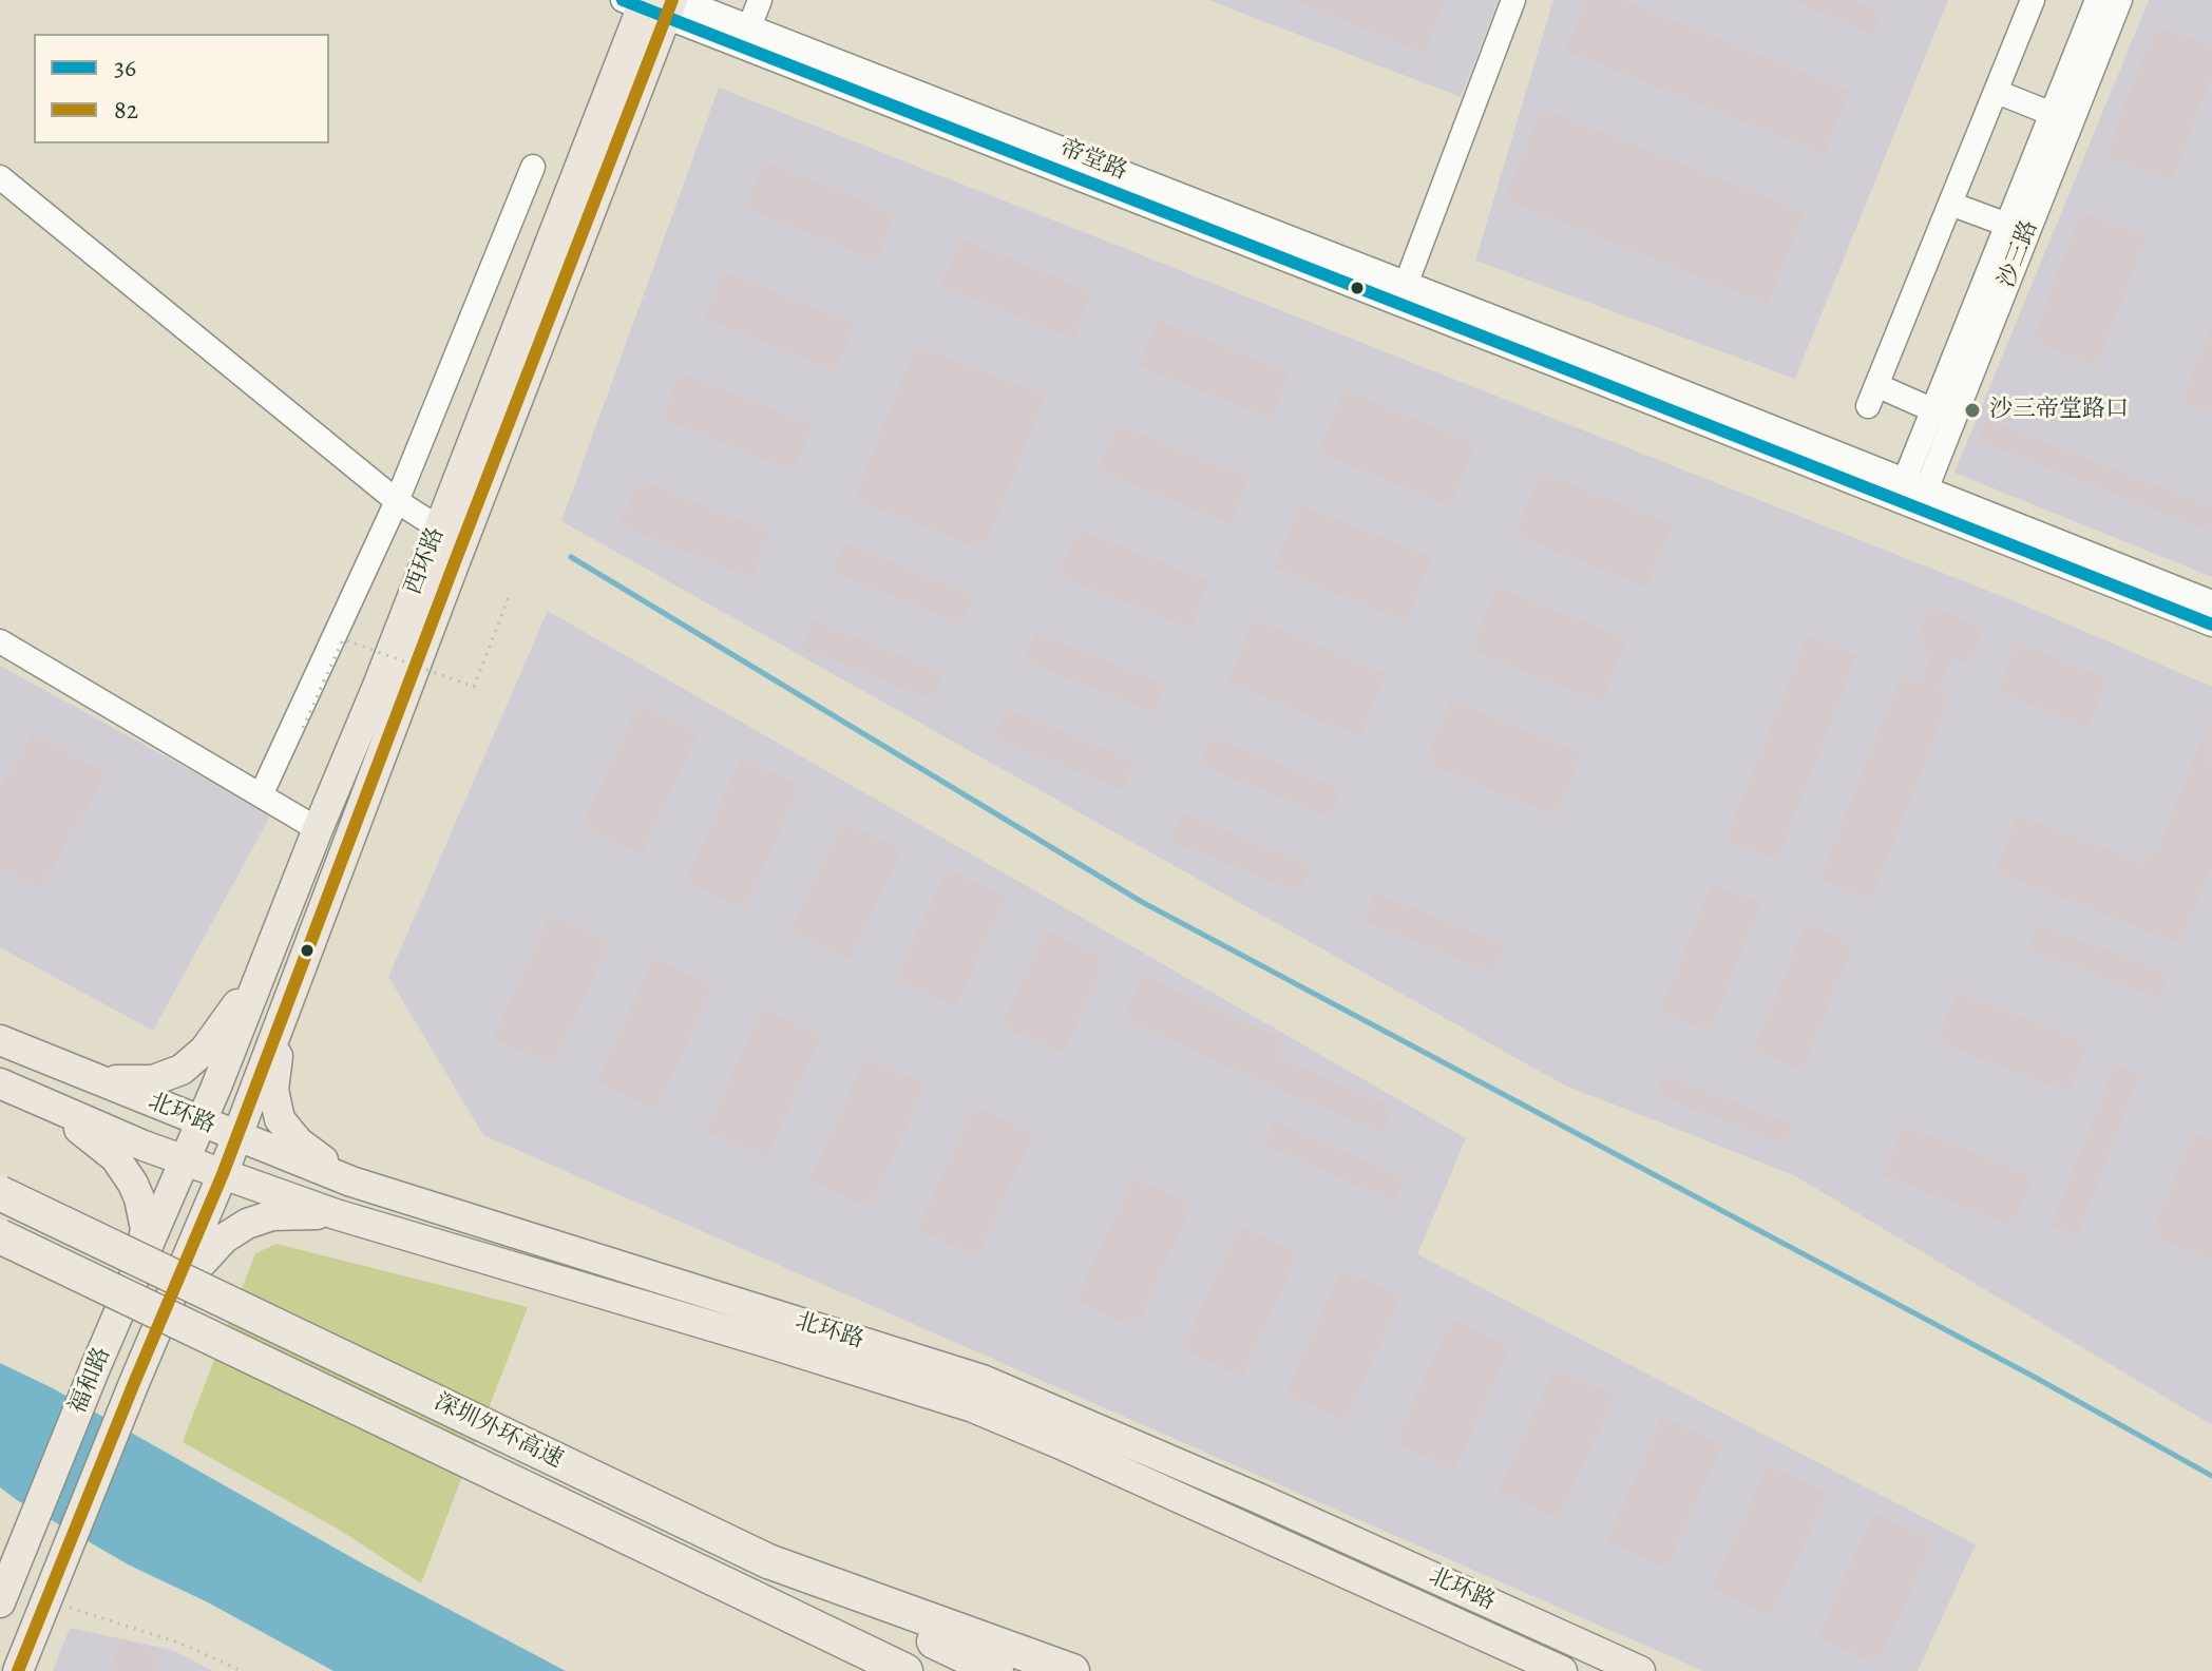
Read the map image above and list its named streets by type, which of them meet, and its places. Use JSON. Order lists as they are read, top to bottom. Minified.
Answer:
{"streets":{"highway":["深圳外环高速"],"main road":["西环路","北环路","福和路"],"street":["帝堂路","沙三路"]},"crossings":[["帝堂路","沙三路"],["帝堂路","西环路"],["西环路","北环路"],["西环路","福和路"],["北环路","福和路"]],"places":["沙三帝堂路口"],"lines":["transit line 36","transit line 82"],"legend":["36","82"]}
